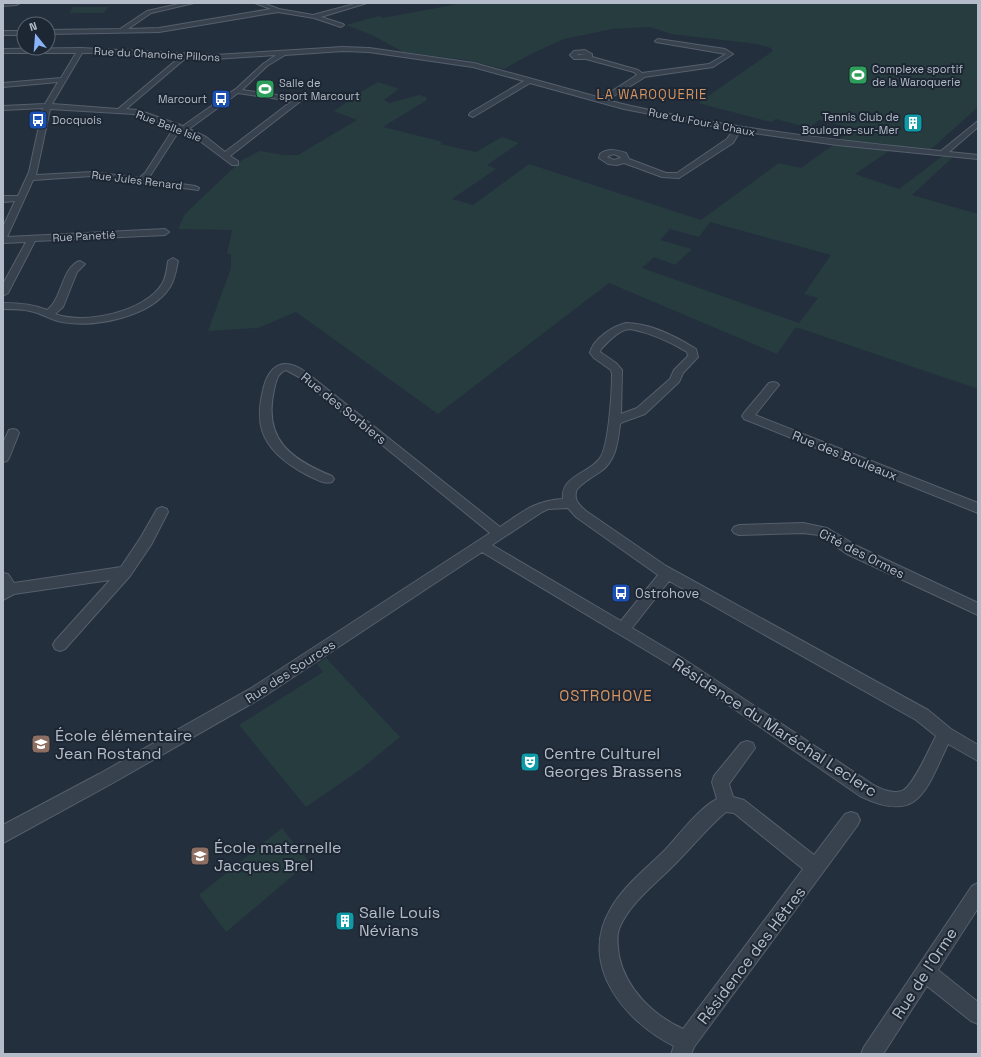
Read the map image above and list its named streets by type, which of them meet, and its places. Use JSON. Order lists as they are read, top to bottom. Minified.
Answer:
{"streets":{"street":["Rue du Chanoine Pillons","Rue du Four à Chaux","Rue Belle Isle","Rue Jules Renard","Rue Panetié","Rue des Sorbiers","Rue des Bouleaux","Cité des Ormes","Rue des Sources","Résidence du Maréchal Leclerc","Résidence des Hêtres","Rue de l'Orme"]},"crossings":[["Rue du Chanoine Pillons","Rue du Four à Chaux"],["Rue des Sorbiers","Rue des Sources"],["Rue des Sources","Résidence du Maréchal Leclerc"]],"districts":["LA WAROQUERIE","OSTROHOVE"],"places":{"sports":["Complexe sportif de la Waroquerie","Salle de sport Marcourt"],"bus stop":["Marcourt","Docquois","Ostrohove"],"building":["Tennis Club de Boulogne-sur-Mer","Salle Louis Névians"],"school or university":["École élémentaire Jean Rostand","École maternelle Jacques Brel"],"theatre":["Centre Culturel Georges Brassens"]},"north":"top"}
